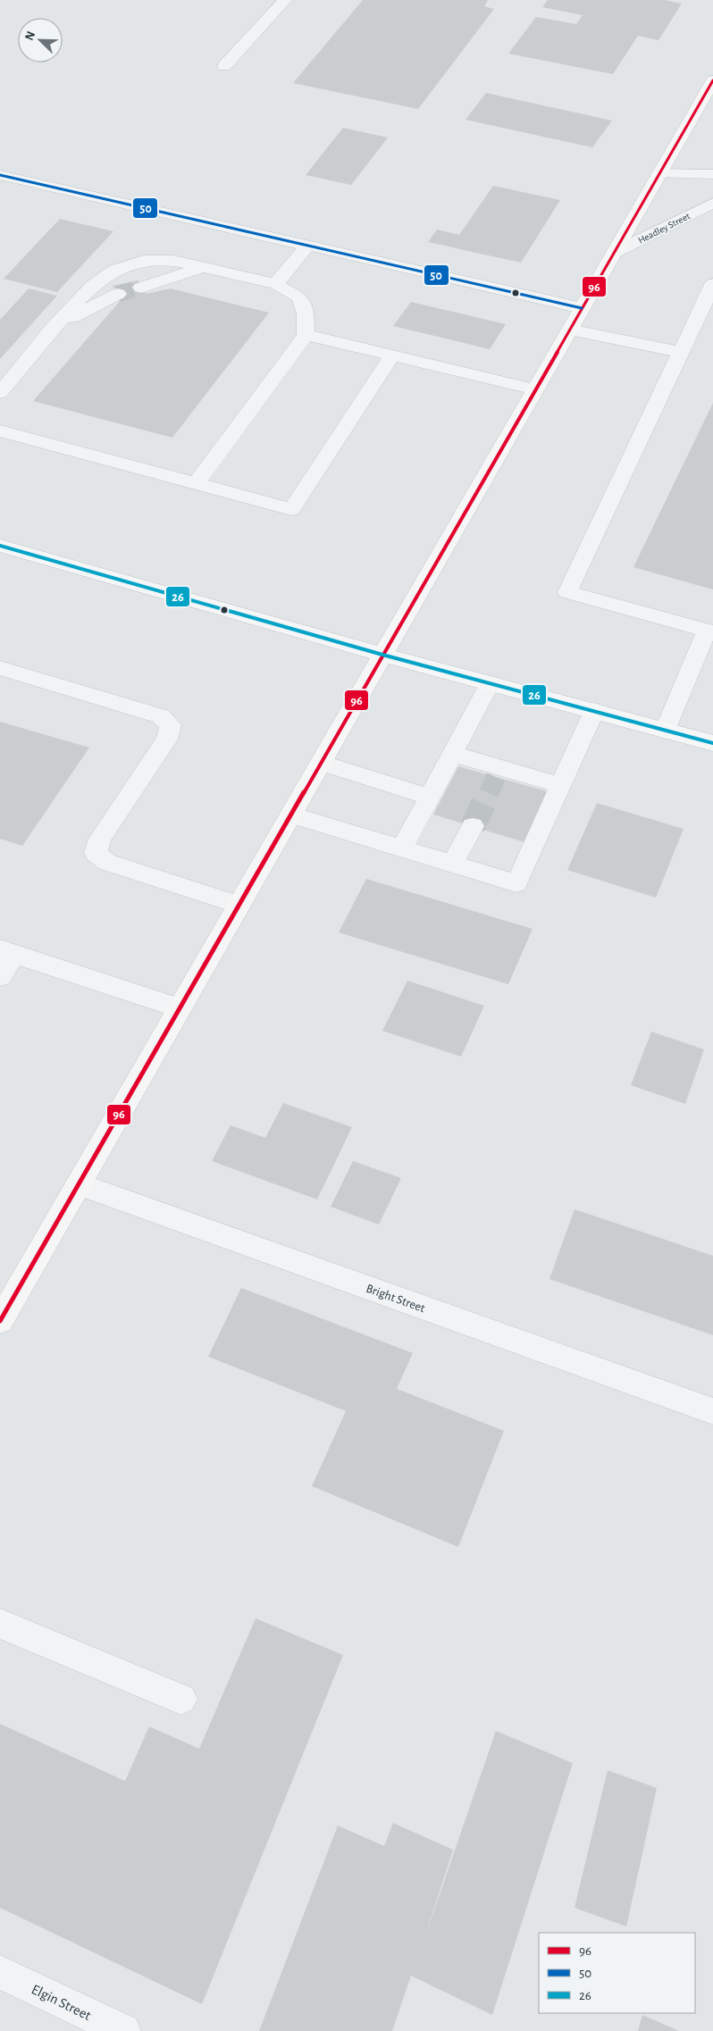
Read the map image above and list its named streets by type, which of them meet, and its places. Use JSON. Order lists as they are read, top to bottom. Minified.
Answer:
{"streets":{"street":["Headley Street","Bright Street","Elgin Street"]},"lines":["transit line 96","transit line 50","transit line 26"],"legend":["96","50","26"],"north":"top left"}
